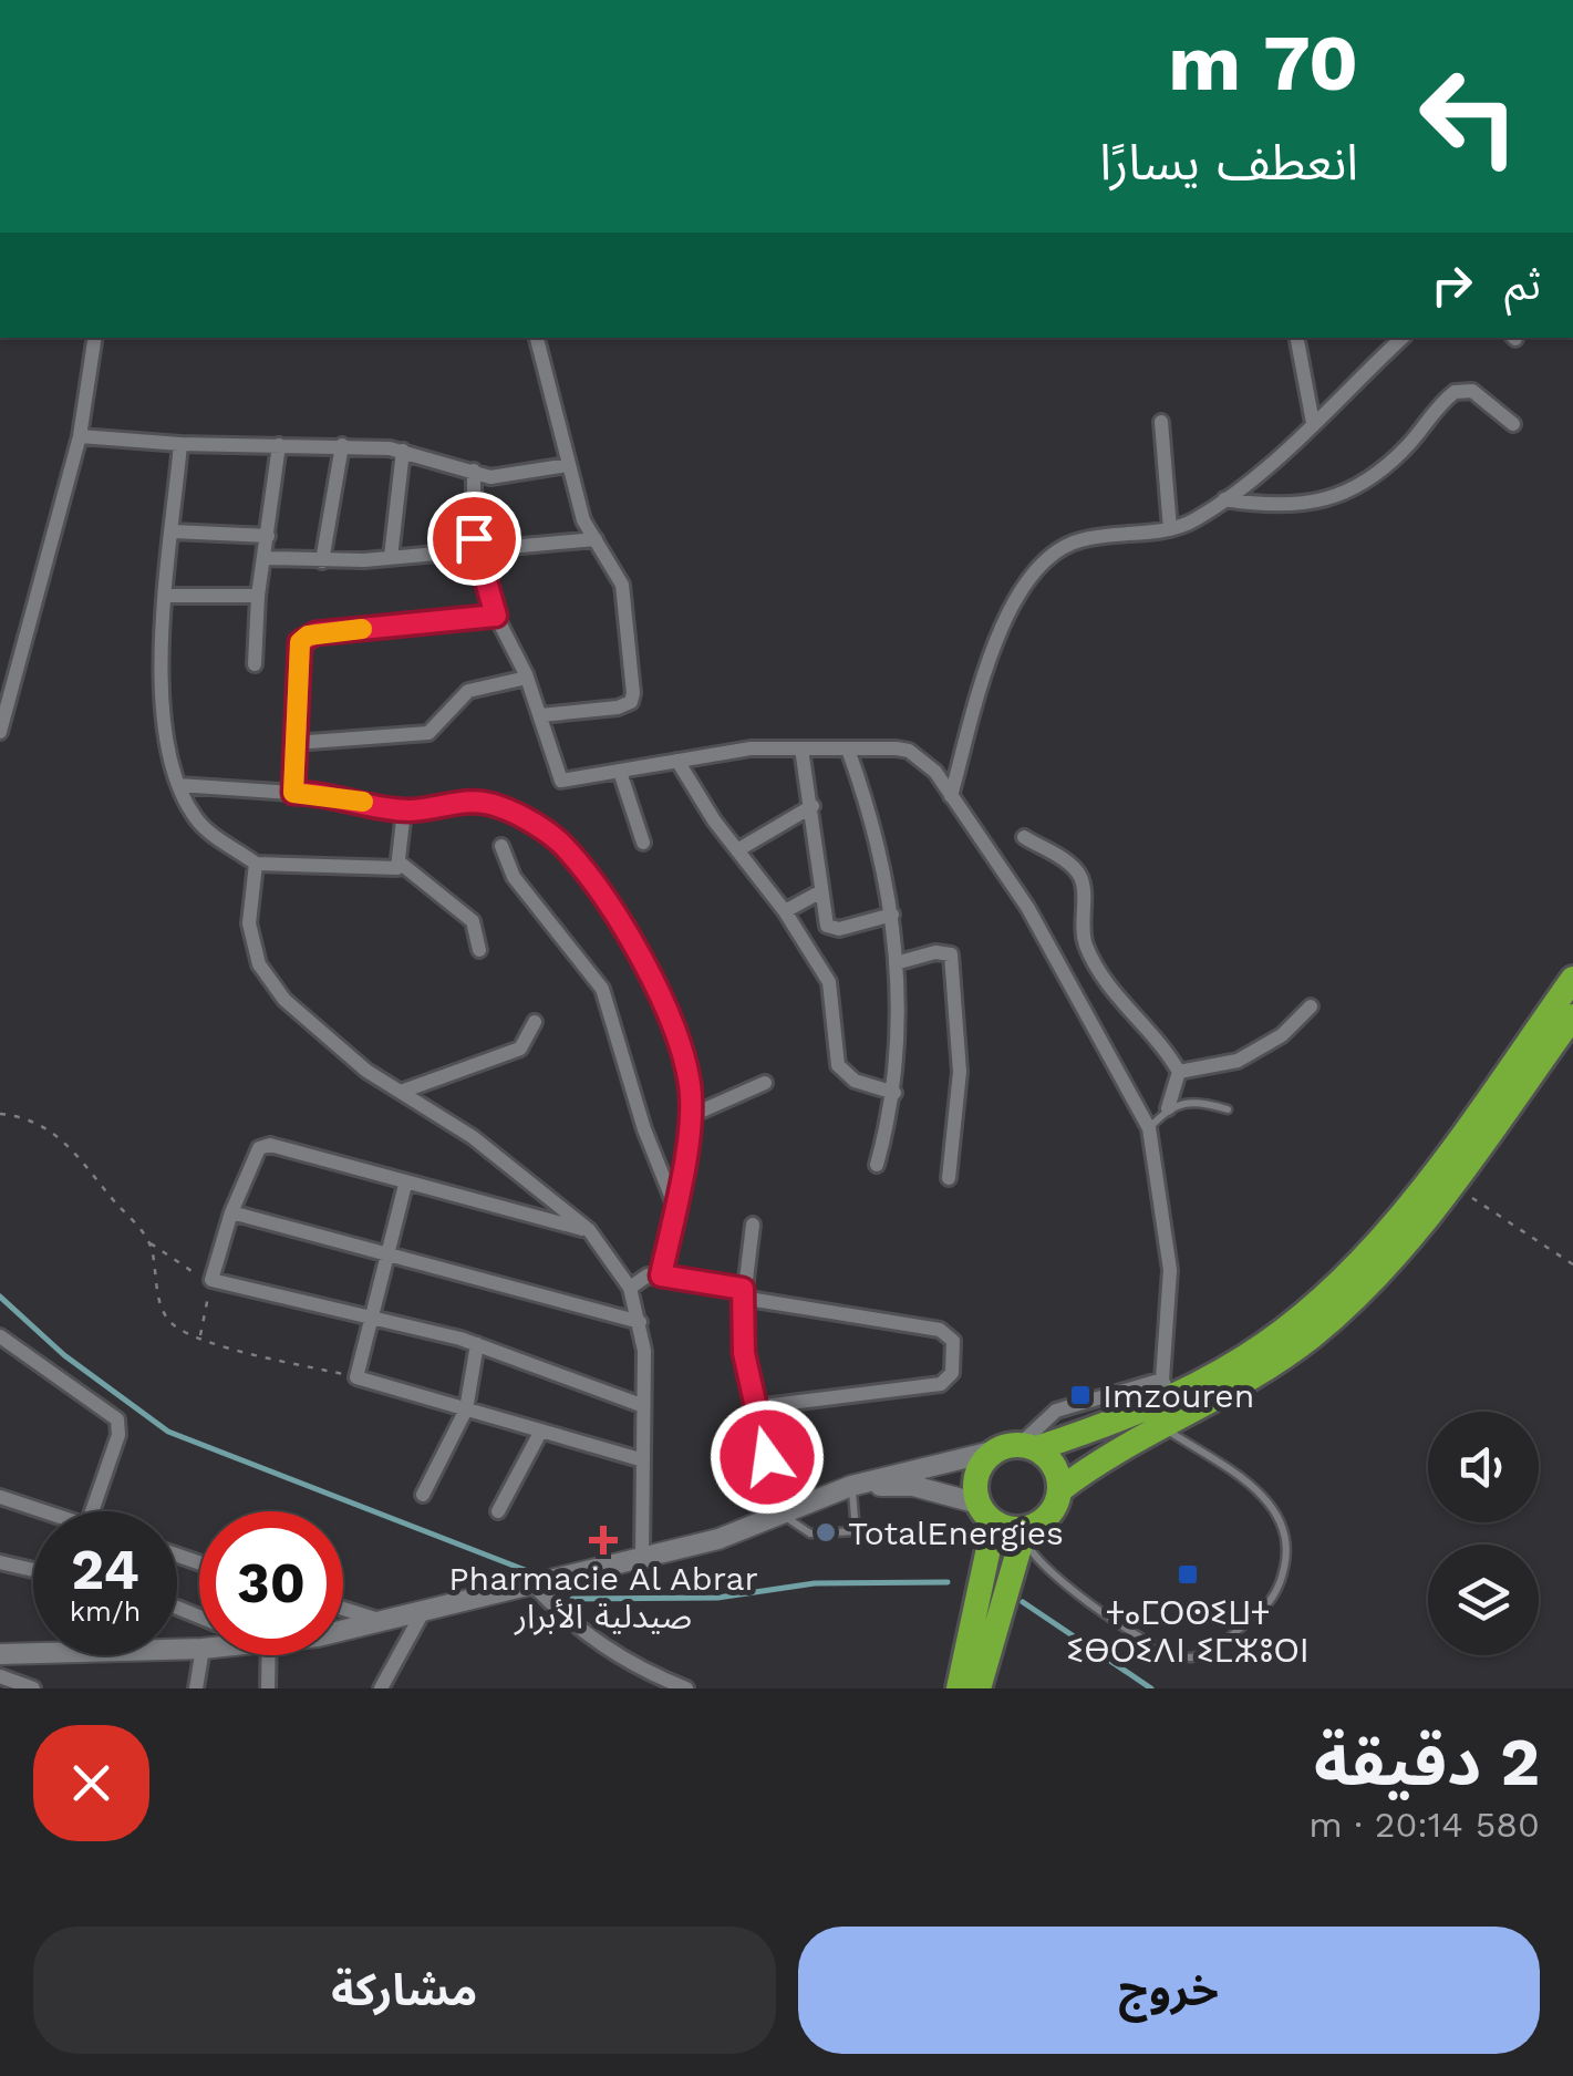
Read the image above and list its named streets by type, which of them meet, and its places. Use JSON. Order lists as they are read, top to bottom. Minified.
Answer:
{"places":{"transit":["Imzouren","ⵜⴰⵎⵔⵙⵉⵡⵜ ⵉⴱⵔⵉⴷⵏ ⵉⵎⵣⵓⵔⵏ"],"other":["TotalEnergies"],"health":["Pharmacie Al Abrar صيدلية الأبرار"]},"page":{"turn":["70 m","انعطف يسارًا"],"then":"ثم","speed":"24 km/h","limit":"30","heading":["2 دقيقة","580 m · 20:14"],"buttons":["خروج","مشاركة"]}}
